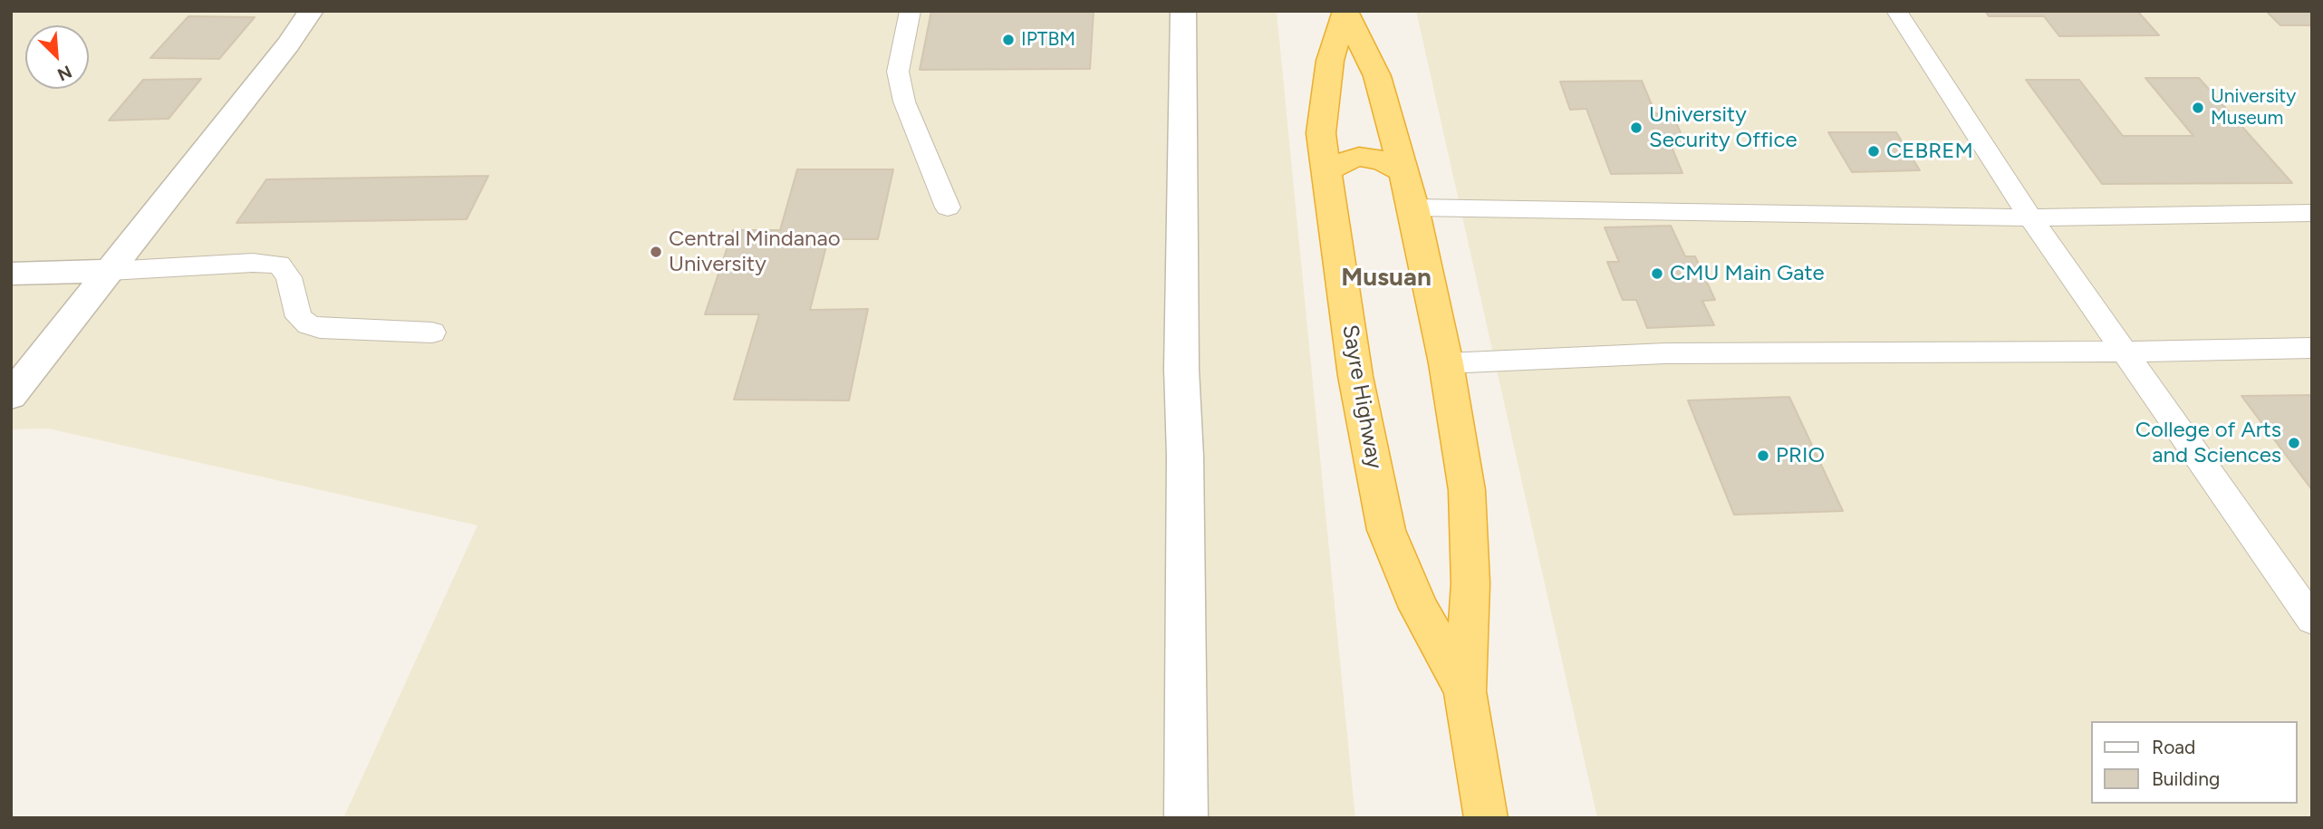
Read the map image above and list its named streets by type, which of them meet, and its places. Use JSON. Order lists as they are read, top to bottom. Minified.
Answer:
{"streets":{"highway":["Sayre Highway"]},"districts":["Musuan"],"places":["IPTBM","University Museum","University Security Office","CEBREM","Central Mindanao University","CMU Main Gate","College of Arts and Sciences","PRIO"],"legend":["Road","Building"],"north":"bottom right"}
